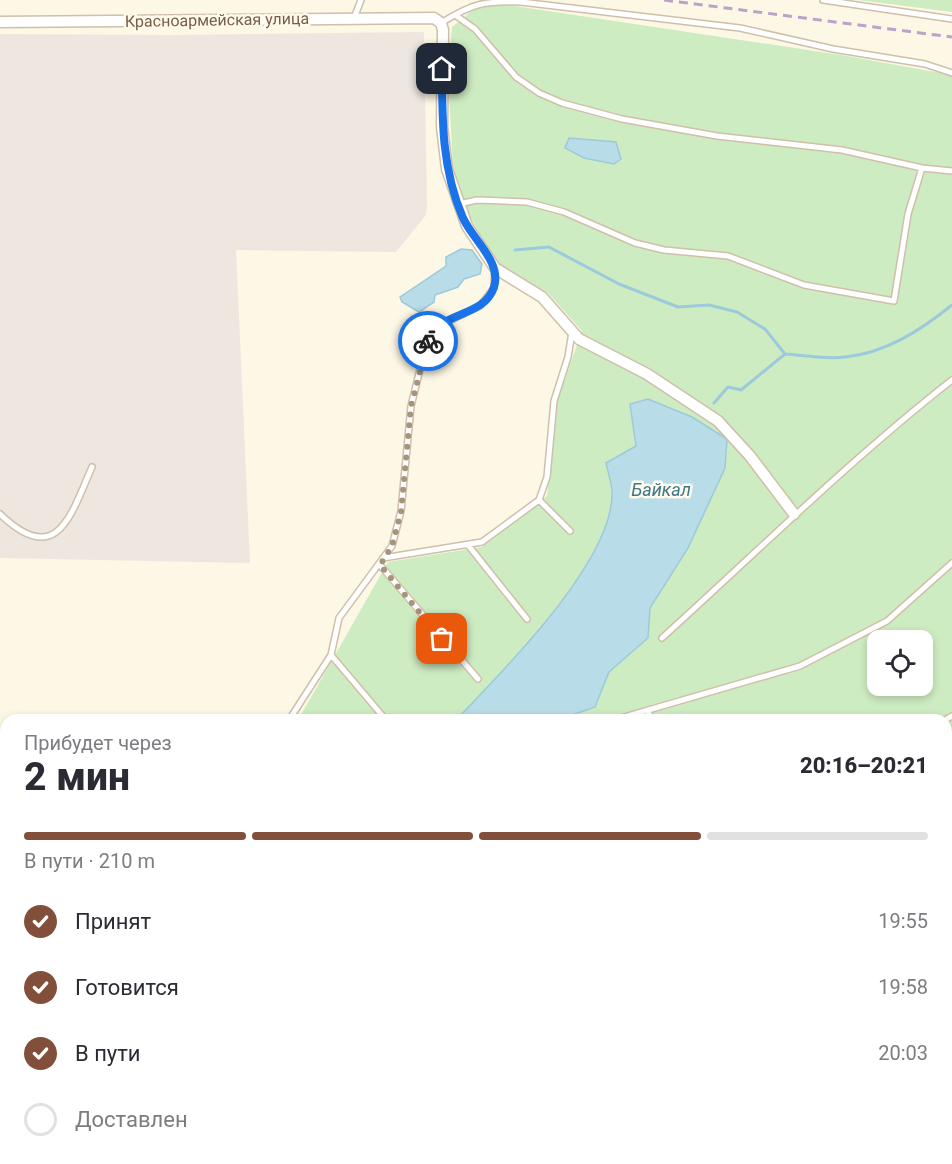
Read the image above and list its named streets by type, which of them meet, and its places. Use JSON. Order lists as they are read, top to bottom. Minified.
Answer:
{"streets":{"street":["Красноармейская улица"]},"water":["Байкал"],"page":{"heading":["2 мин","Прибудет через","20:16–20:21"],"bar":"В пути · 210 m","list":[["Принят","19:55"],["Готовится","19:58"],["В пути","20:03"],"Доставлен"]}}
